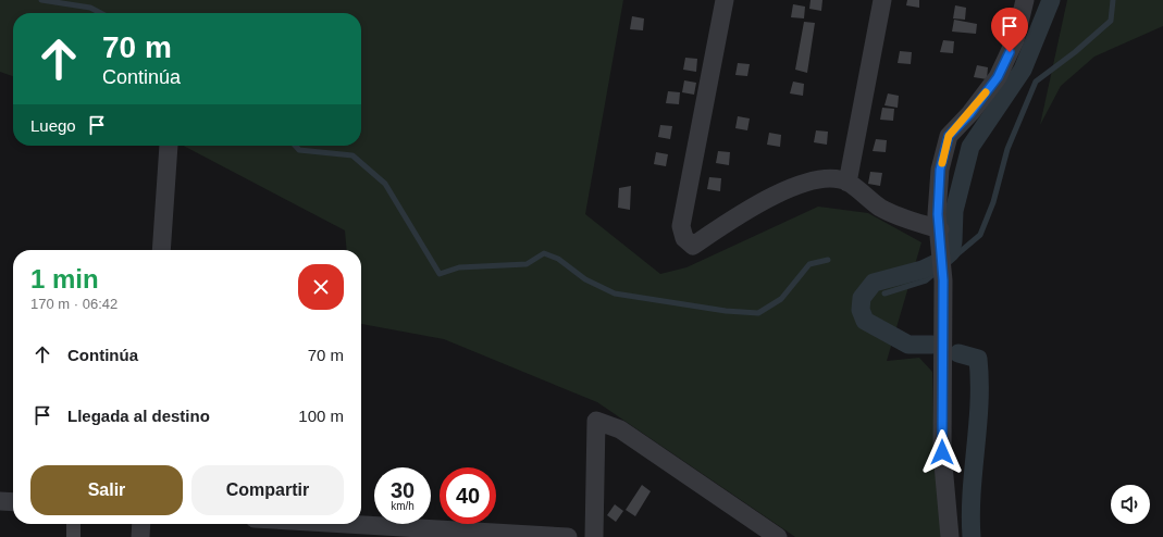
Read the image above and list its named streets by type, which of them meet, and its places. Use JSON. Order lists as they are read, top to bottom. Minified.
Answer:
{"page":{"turn":["70 m","Continúa"],"then":"Luego","heading":["1 min","170 m · 06:42"],"list":[{"name":"Continúa","value":"70 m"},{"name":"Llegada al destino","value":"100 m"}],"buttons":["Salir","Compartir"],"speed":"30 km/h","limit":"40"}}
